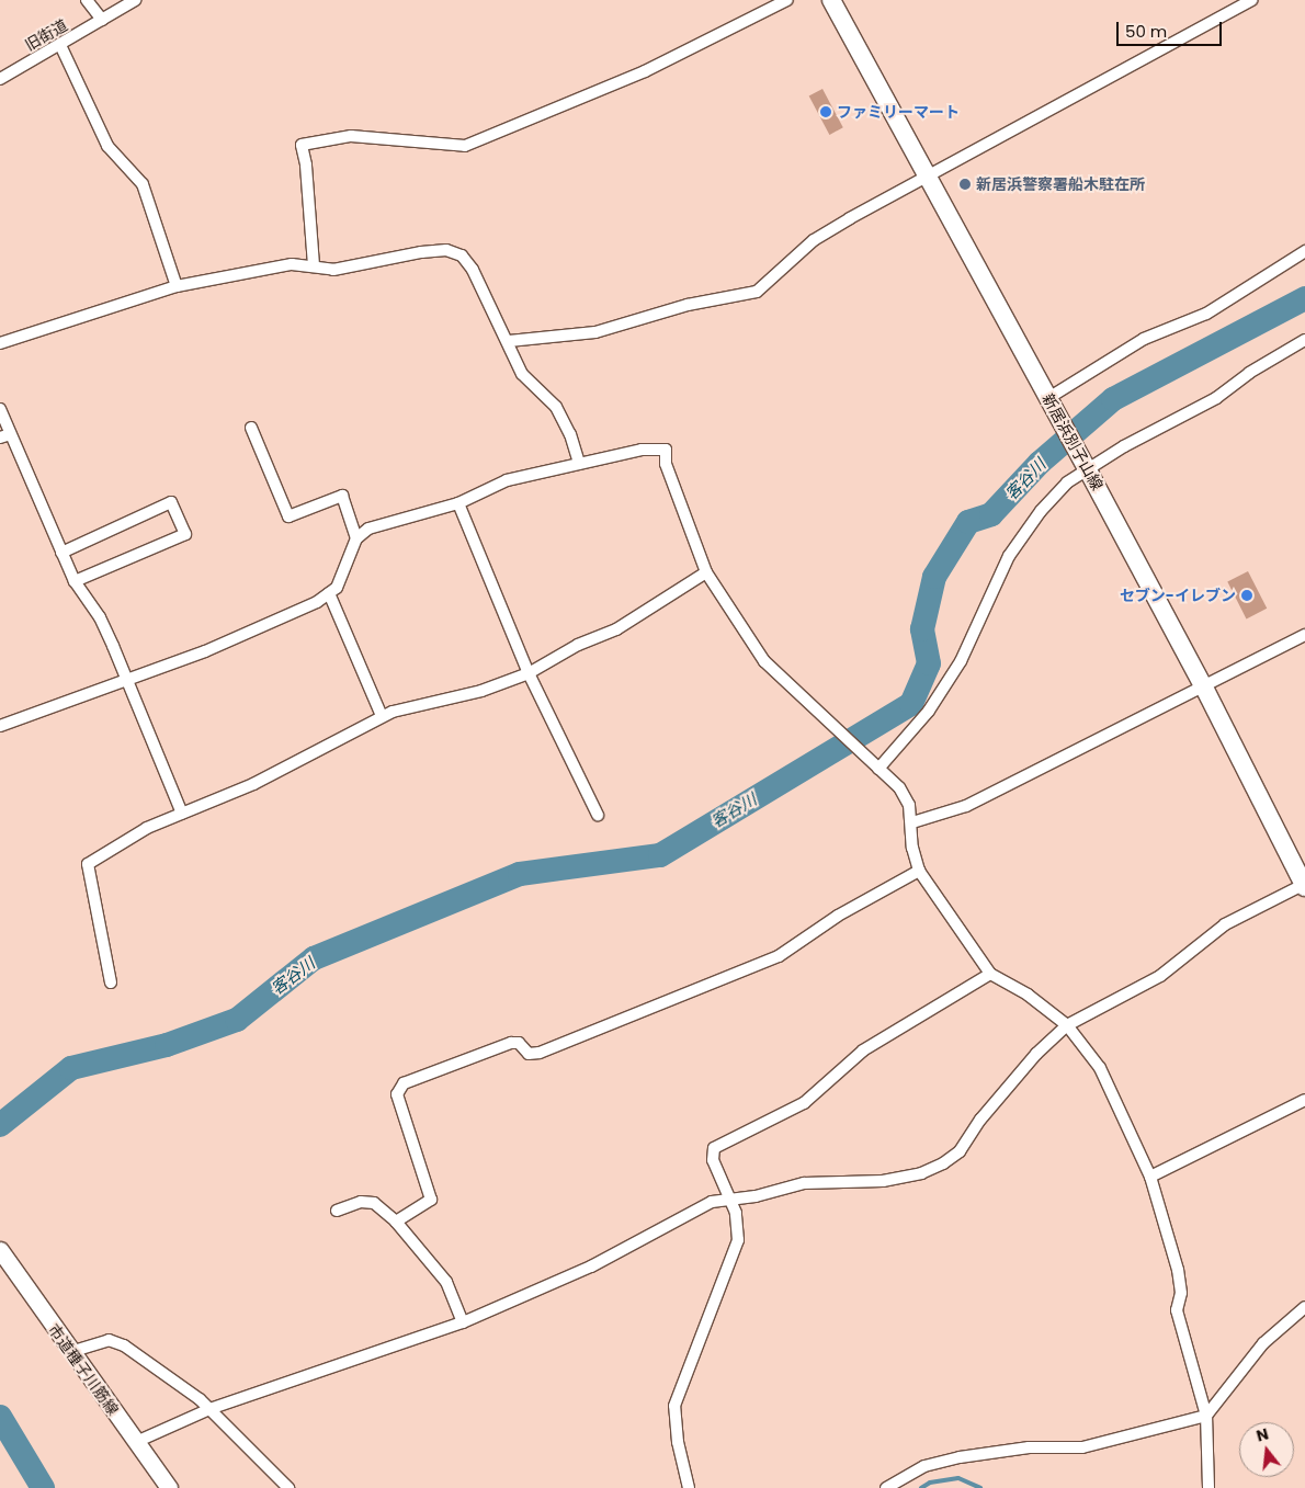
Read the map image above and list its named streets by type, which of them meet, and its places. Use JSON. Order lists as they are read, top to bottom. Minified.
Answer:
{"streets":{"main road":["新居浜別子山線"],"street":["旧街道","市道種子川筋線"]},"water":["客谷川"],"places":["ファミリーマート","新居浜警察署船木駐在所","セブン-イレブン"],"scale_bar":"50 m","north":"top"}
